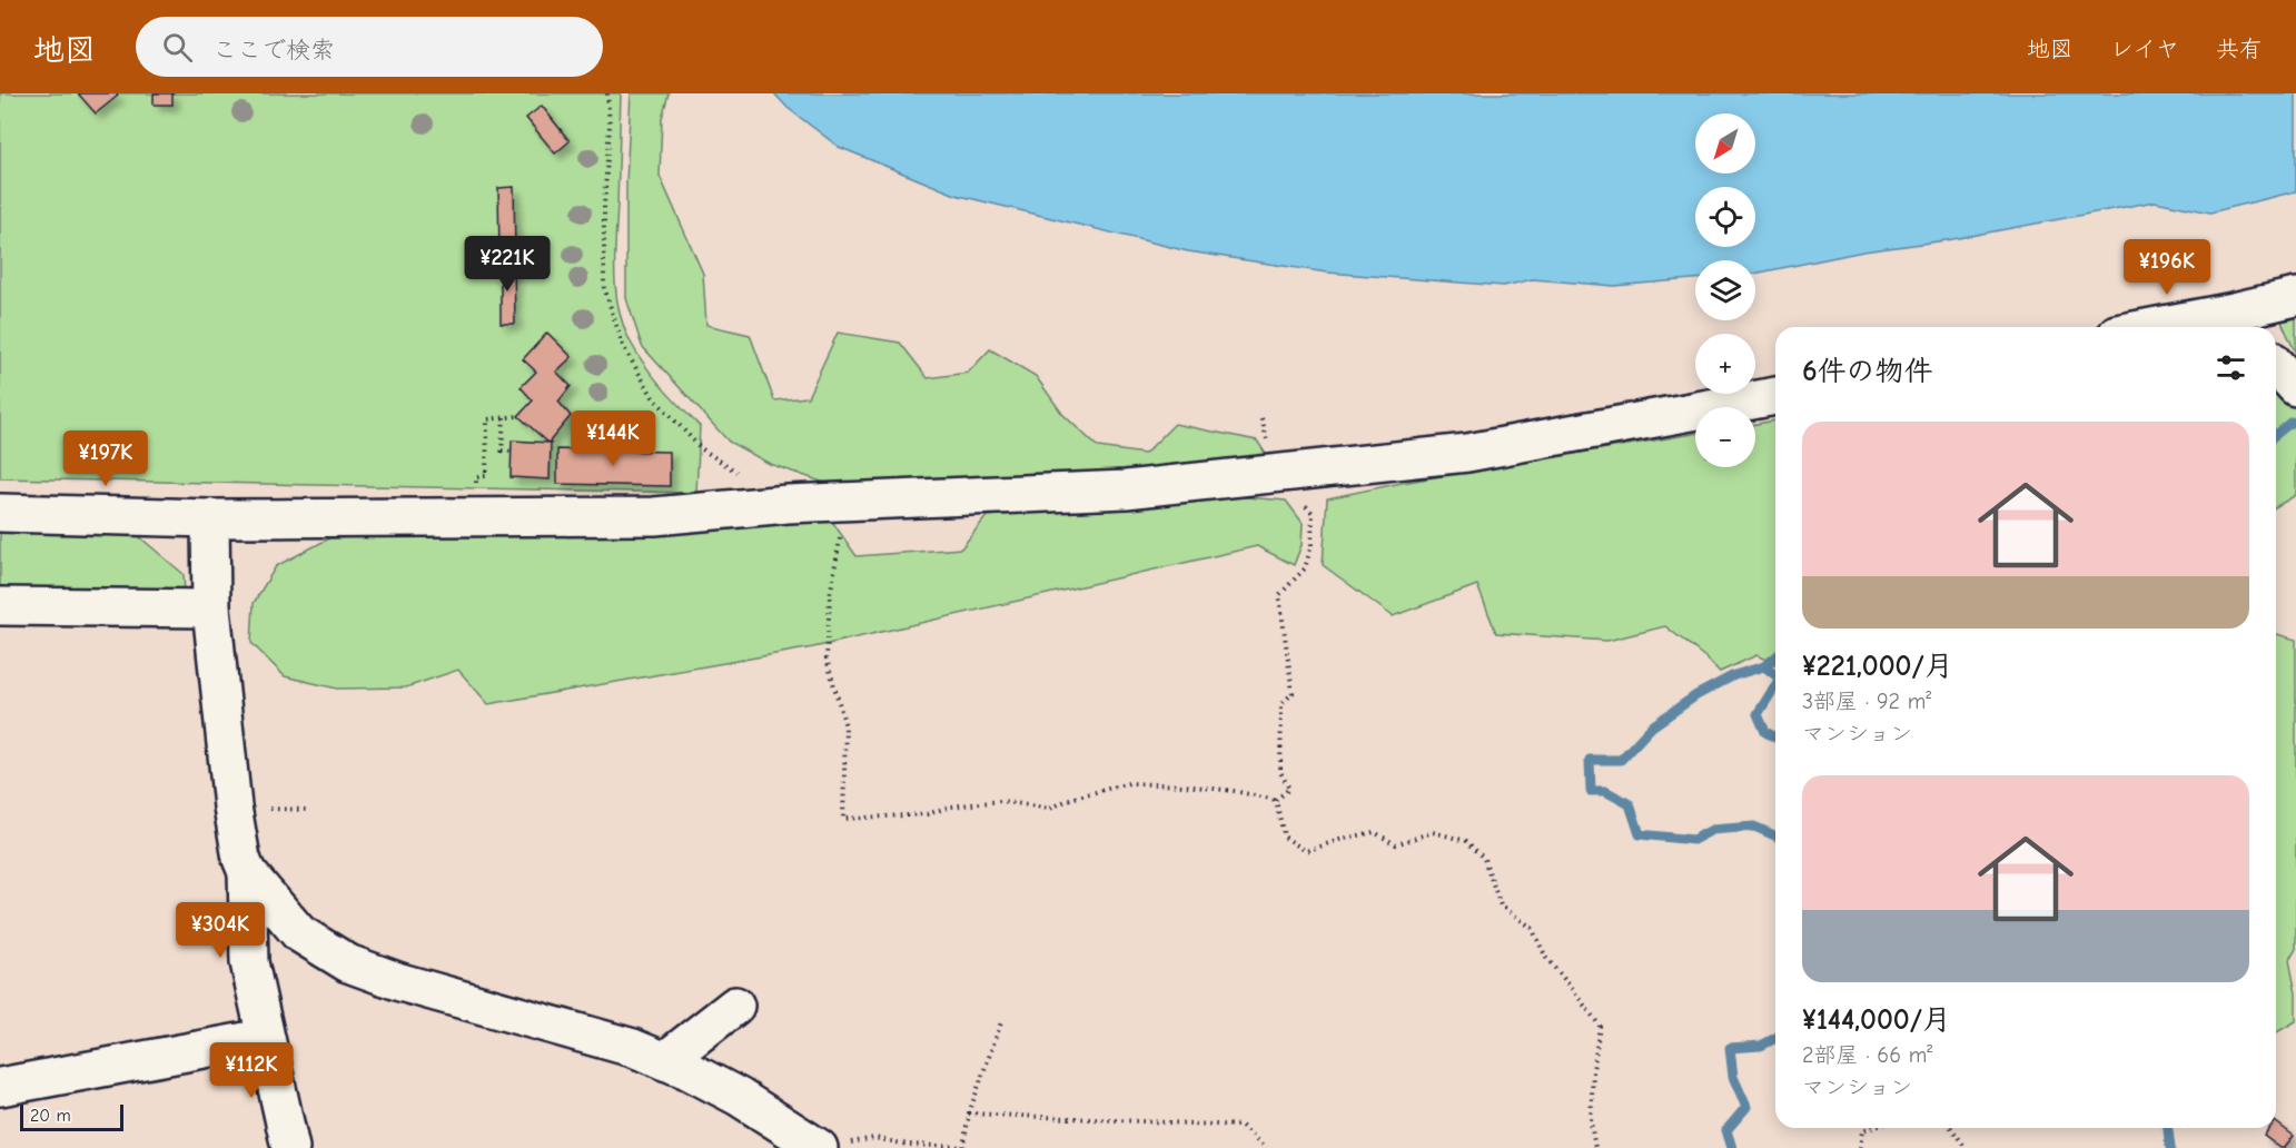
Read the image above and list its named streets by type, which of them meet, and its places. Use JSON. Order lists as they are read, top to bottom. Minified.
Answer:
{"scale_bar":"20 m","north":"bottom left","page":{"header":"地図","search":"ここで検索","nav":["地図","レイヤ","共有"],"map_buttons":["+","−"],"price":["¥221K","¥196K","¥144K","¥197K","¥304K","¥112K"],"heading":"6件の物件","list":[{"name":"¥221,000/月","note":"3部屋 · 92 m² · マンション"},{"name":"¥144,000/月","note":"2部屋 · 66 m² · マンション"}],"scale":"20 m"}}
